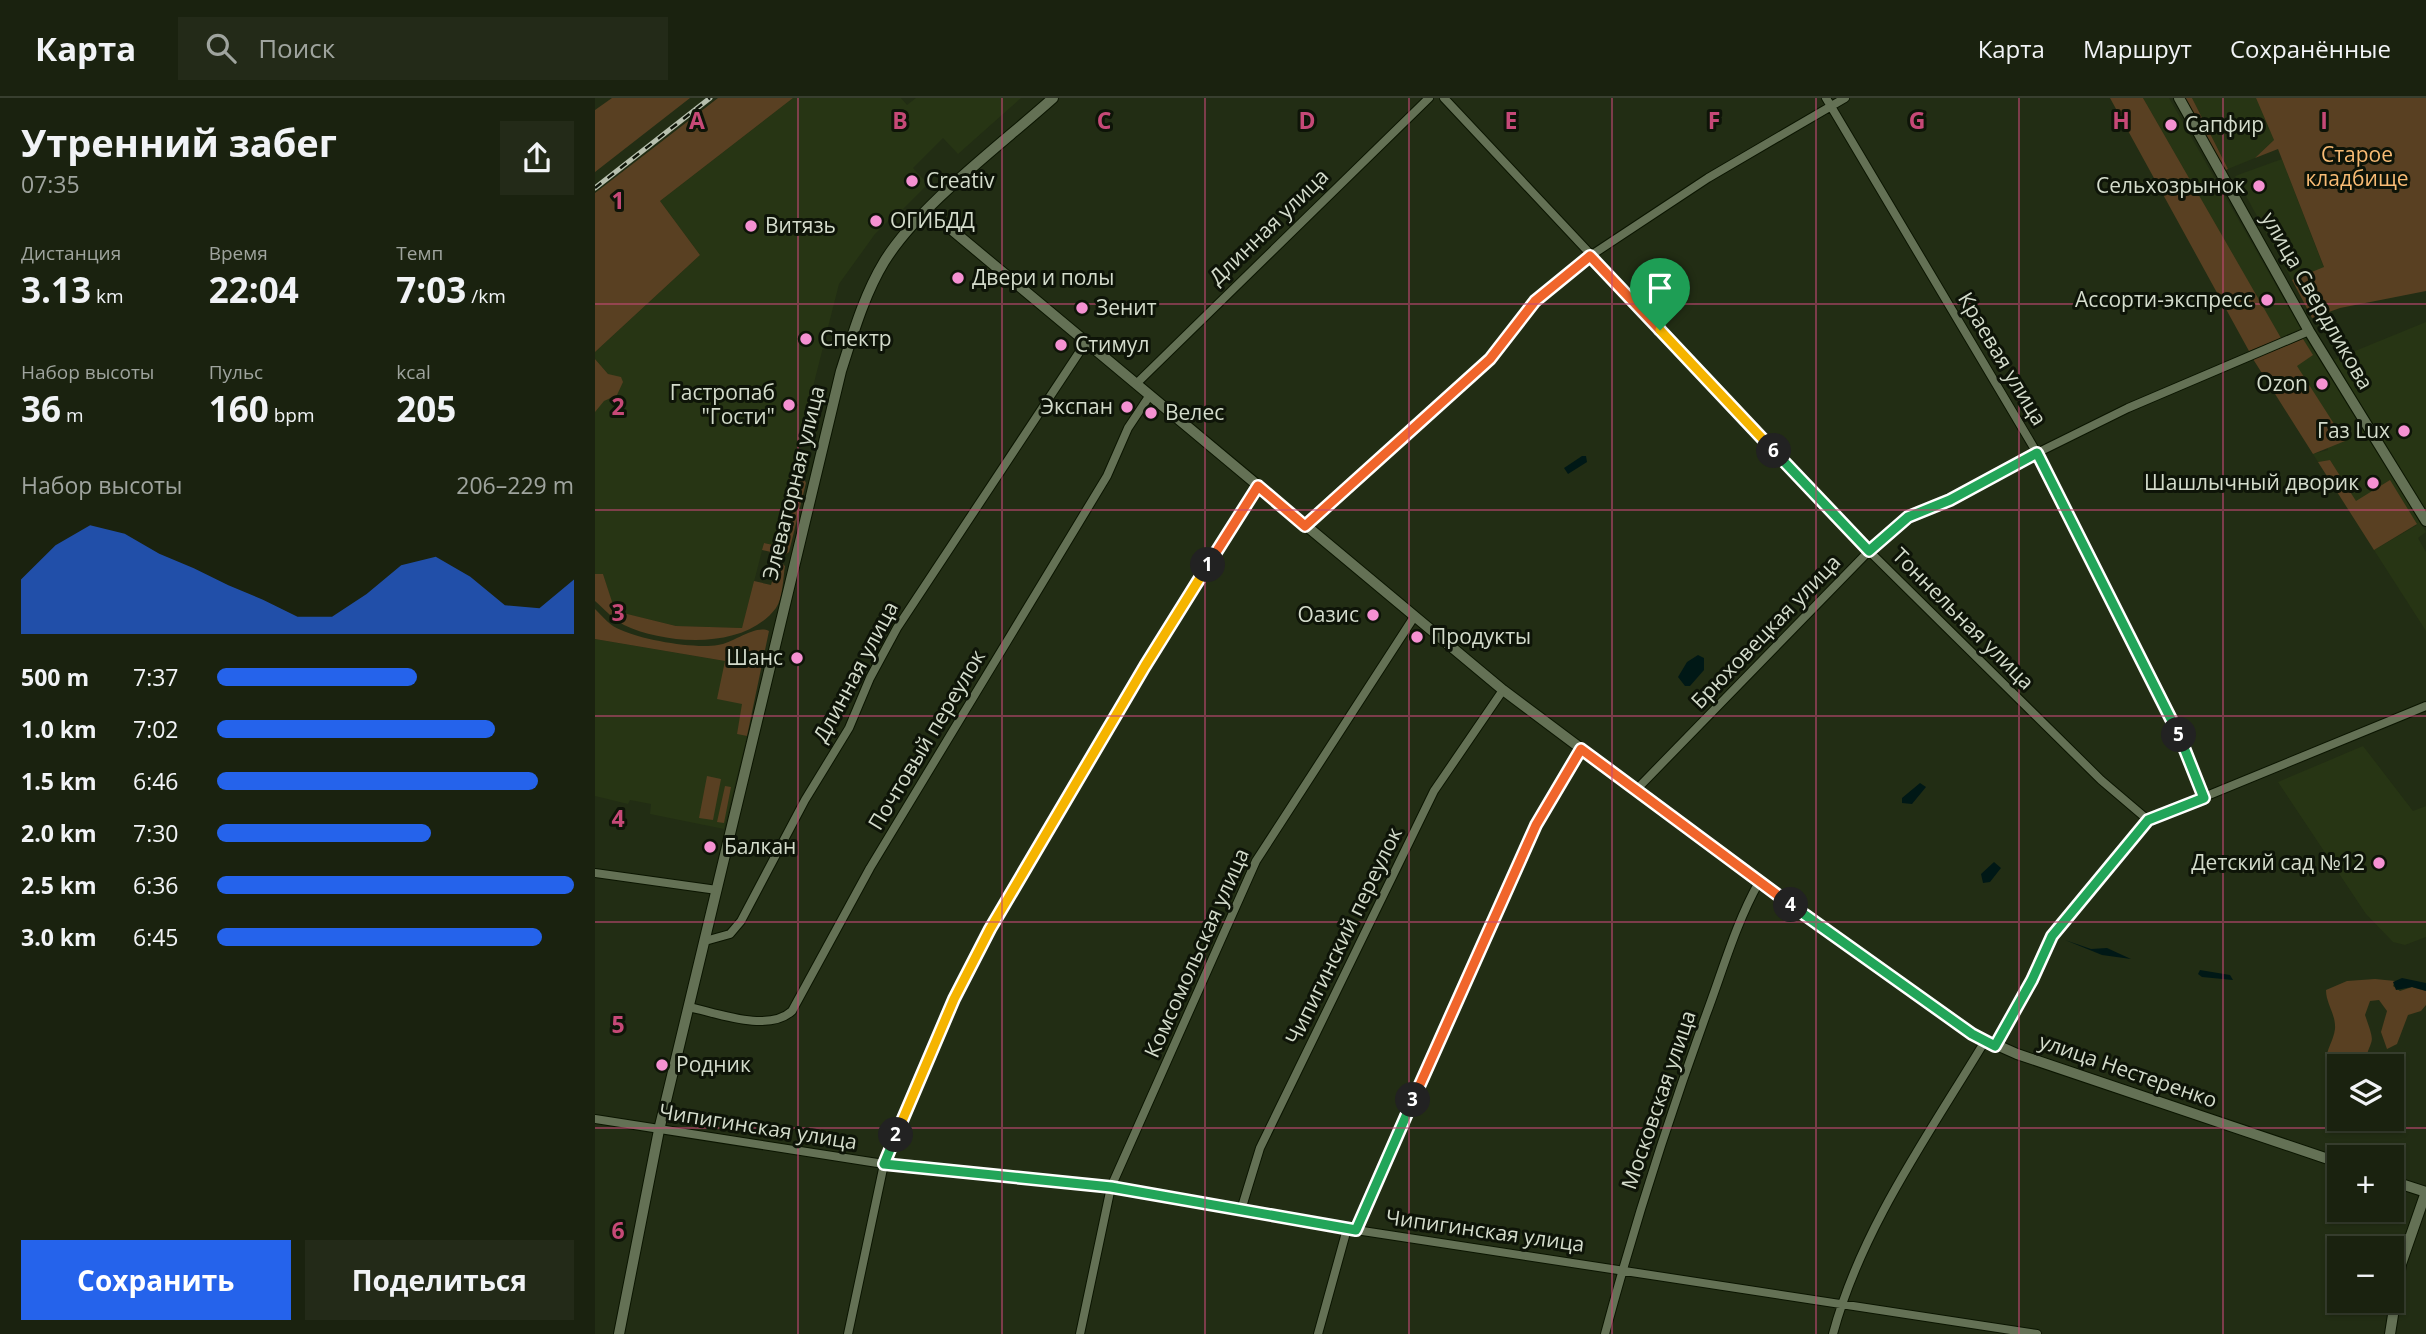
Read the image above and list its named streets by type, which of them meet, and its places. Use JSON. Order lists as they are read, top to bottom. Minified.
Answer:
{"streets":{"street":["Длинная улица","улица Свердликова","Краевая улица","Элеваторная улица","Тоннельная улица","Брюховецкая улица","Почтовый переулок","Чипигинский переулок","Комсомольская улица","улица Нестеренко","Московская улица","Чипигинская улица"]},"crossings":[["Длинная улица","Элеваторная улица"],["Длинная улица","улица Нестеренко"],["улица Свердликова","Брюховецкая улица"],["Краевая улица","Брюховецкая улица"],["Элеваторная улица","улица Нестеренко"],["Тоннельная улица","Брюховецкая улица"],["Брюховецкая улица","улица Нестеренко"],["Почтовый переулок","улица Нестеренко"],["Чипигинский переулок","улица Нестеренко"],["Чипигинский переулок","Чипигинская улица"],["Комсомольская улица","улица Нестеренко"],["Комсомольская улица","Чипигинская улица"],["улица Нестеренко","Московская улица"],["Московская улица","Чипигинская улица"]],"parks":["Старое кладбище"],"places":["Сапфир","Creativ","Сельхозрынок","ОГИБДД","Витязь","Двери и полы","Ассорти-экспресс","Зенит","Спектр","Стимул","Ozon","Гастропаб \"Гости\"","Экспан","Велес","Газ Lux","Шашлычный дворик","Оазис","Продукты","Шанс","Балкан","Детский сад №12","Родник"],"page":{"header":"Карта","search":"Поиск","nav":["Карта","Маршрут","Сохранённые"],"heading":["Утренний забег","07:35"],"stats":[["Дистанция","3.13 km"],["Время","22:04"],["Темп","7:03 /km"],["Набор высоты","36 m"],["Пульс","160 bpm"],["kcal","205"]],"pins":["6","1","5","4","3","2"],"chart":["Набор высоты","206–229 m"],"list":[{"name":"500 m","note":"7:37"},{"name":"1.0 km","note":"7:02"},{"name":"1.5 km","note":"6:46"},{"name":"2.0 km","note":"7:30"},{"name":"2.5 km","note":"6:36"},{"name":"3.0 km","note":"6:45"}],"map_buttons":["+","−"],"buttons":["Сохранить","Поделиться"]},"grid":{"columns":["A","B","C","D","E","F","G","H","I"],"rows":["1","2","3","4","5","6"]}}
